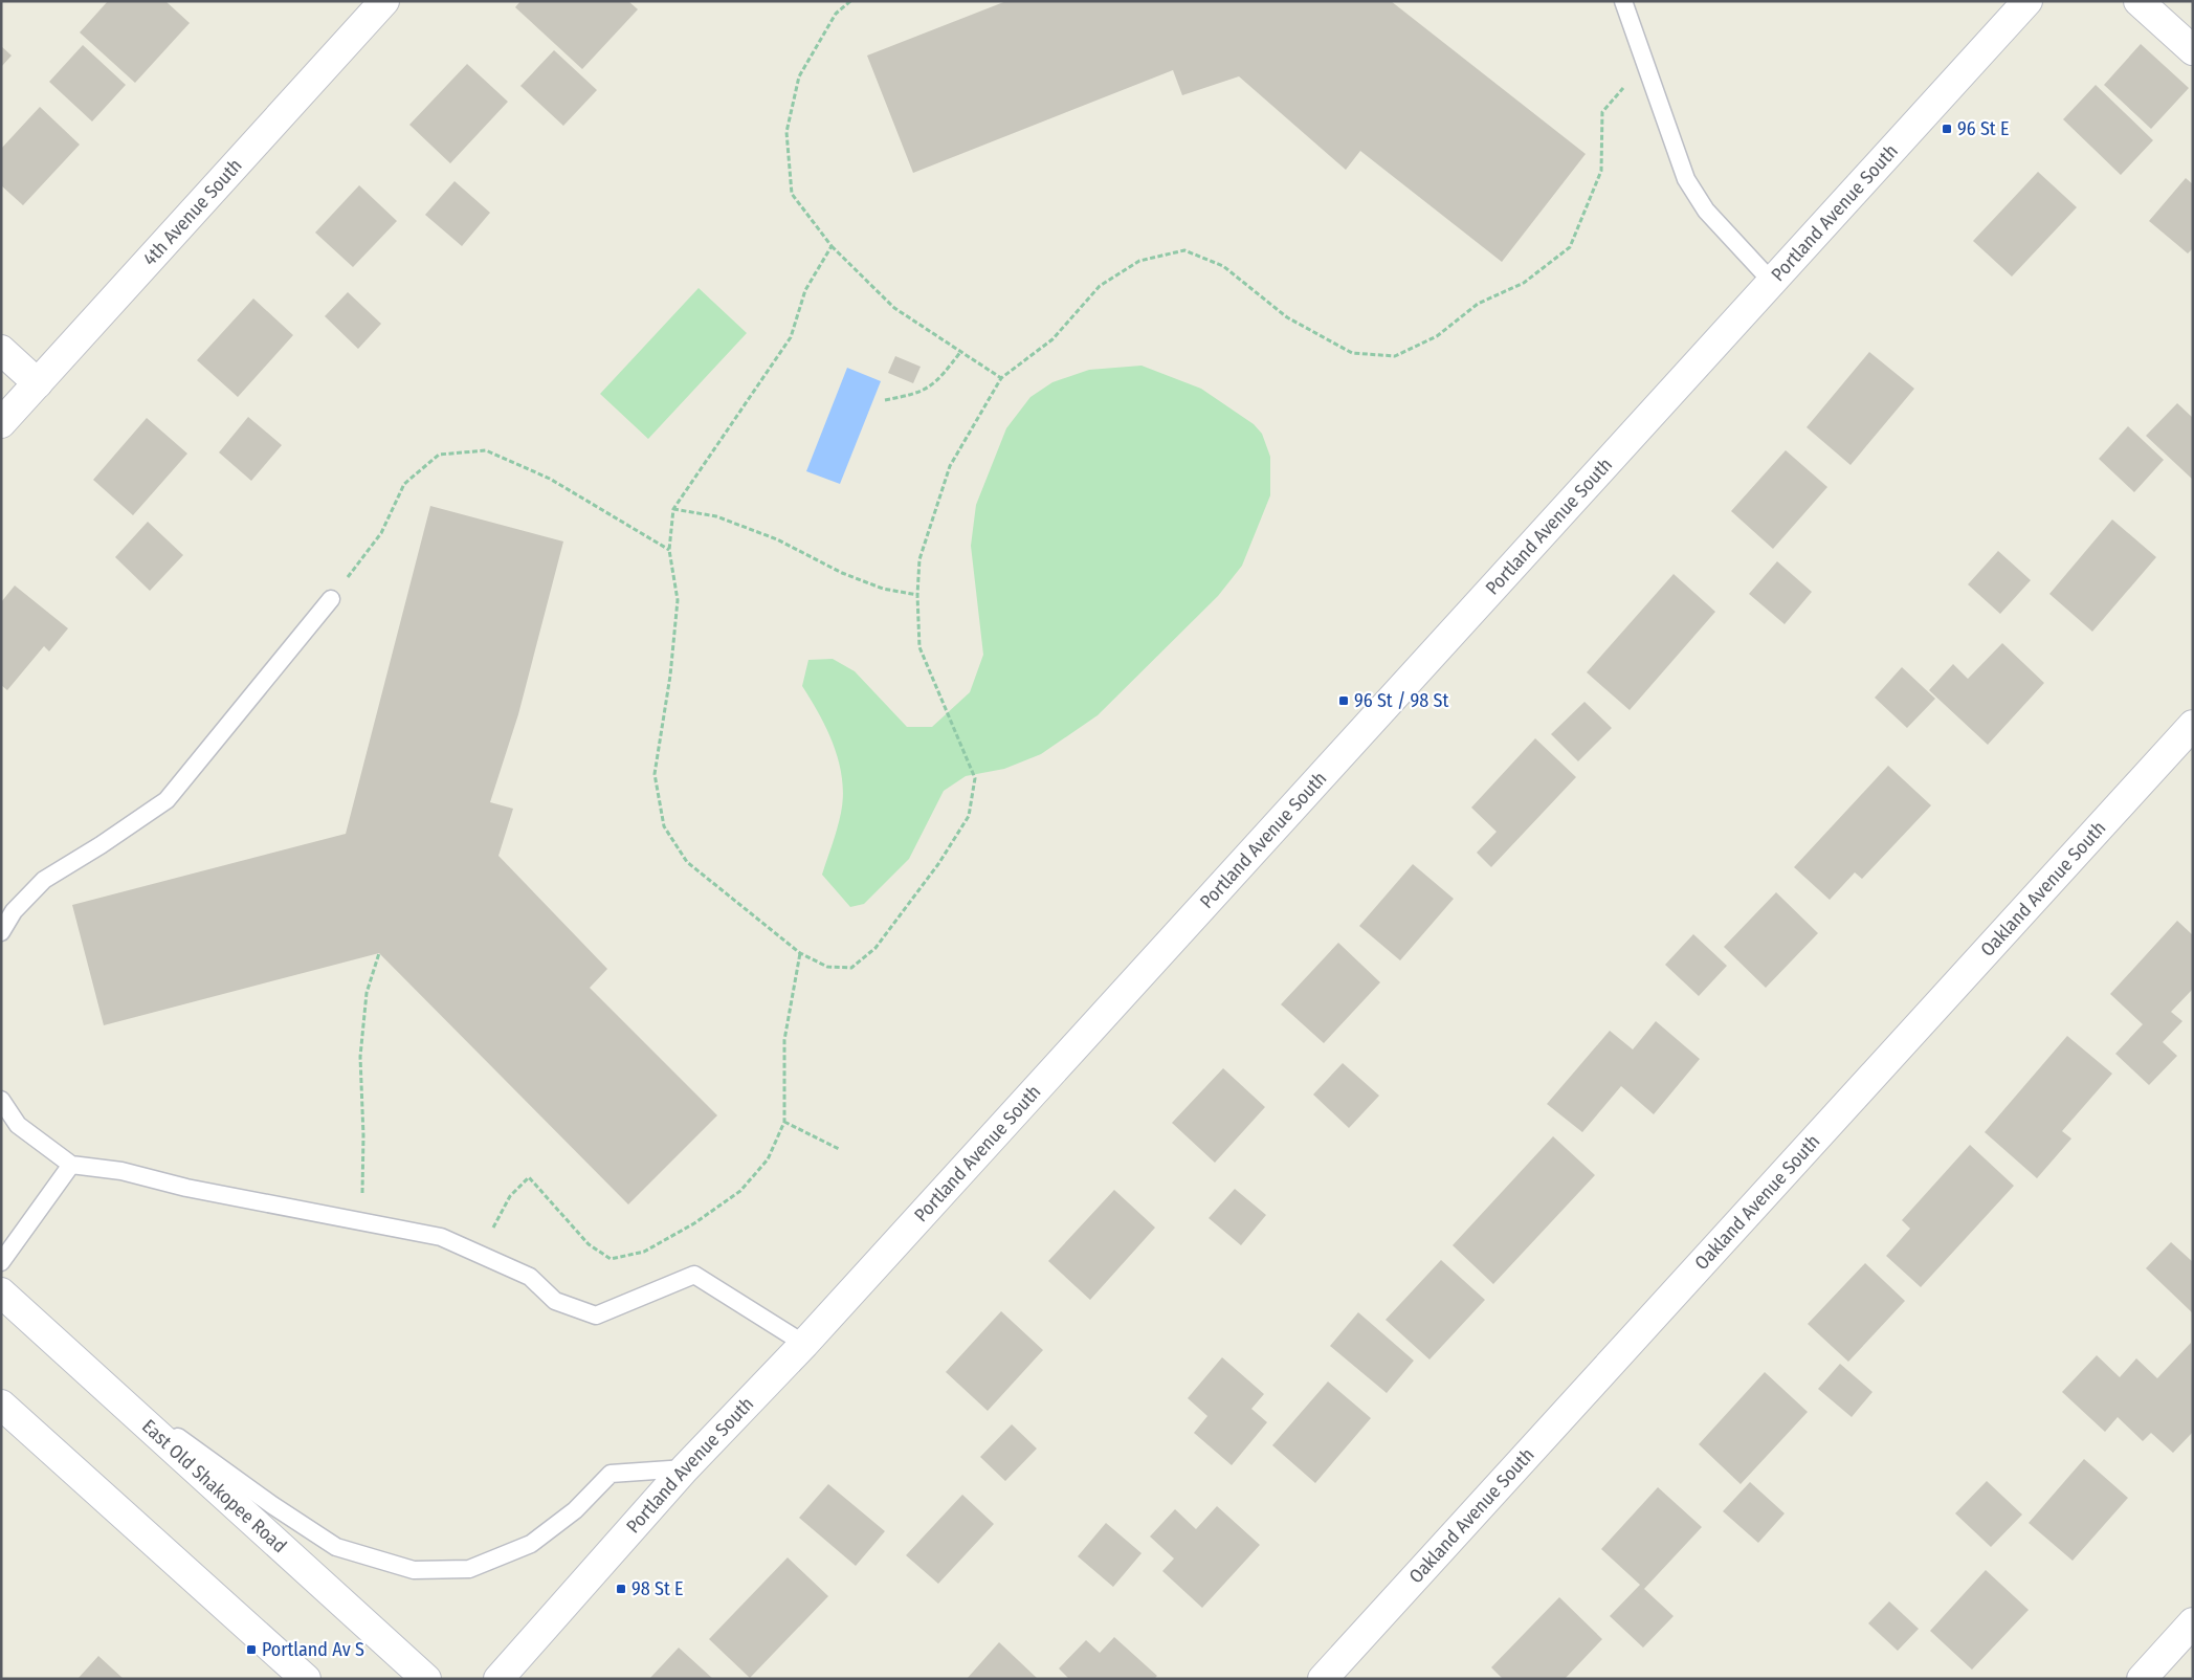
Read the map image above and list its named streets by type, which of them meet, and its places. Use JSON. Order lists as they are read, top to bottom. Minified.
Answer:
{"streets":{"main road":["4th Avenue South","Portland Avenue South","Oakland Avenue South","East Old Shakopee Road"]},"places":{"transit":["96 St E","96 St / 98 St","98 St E","Portland Av S"]}}
